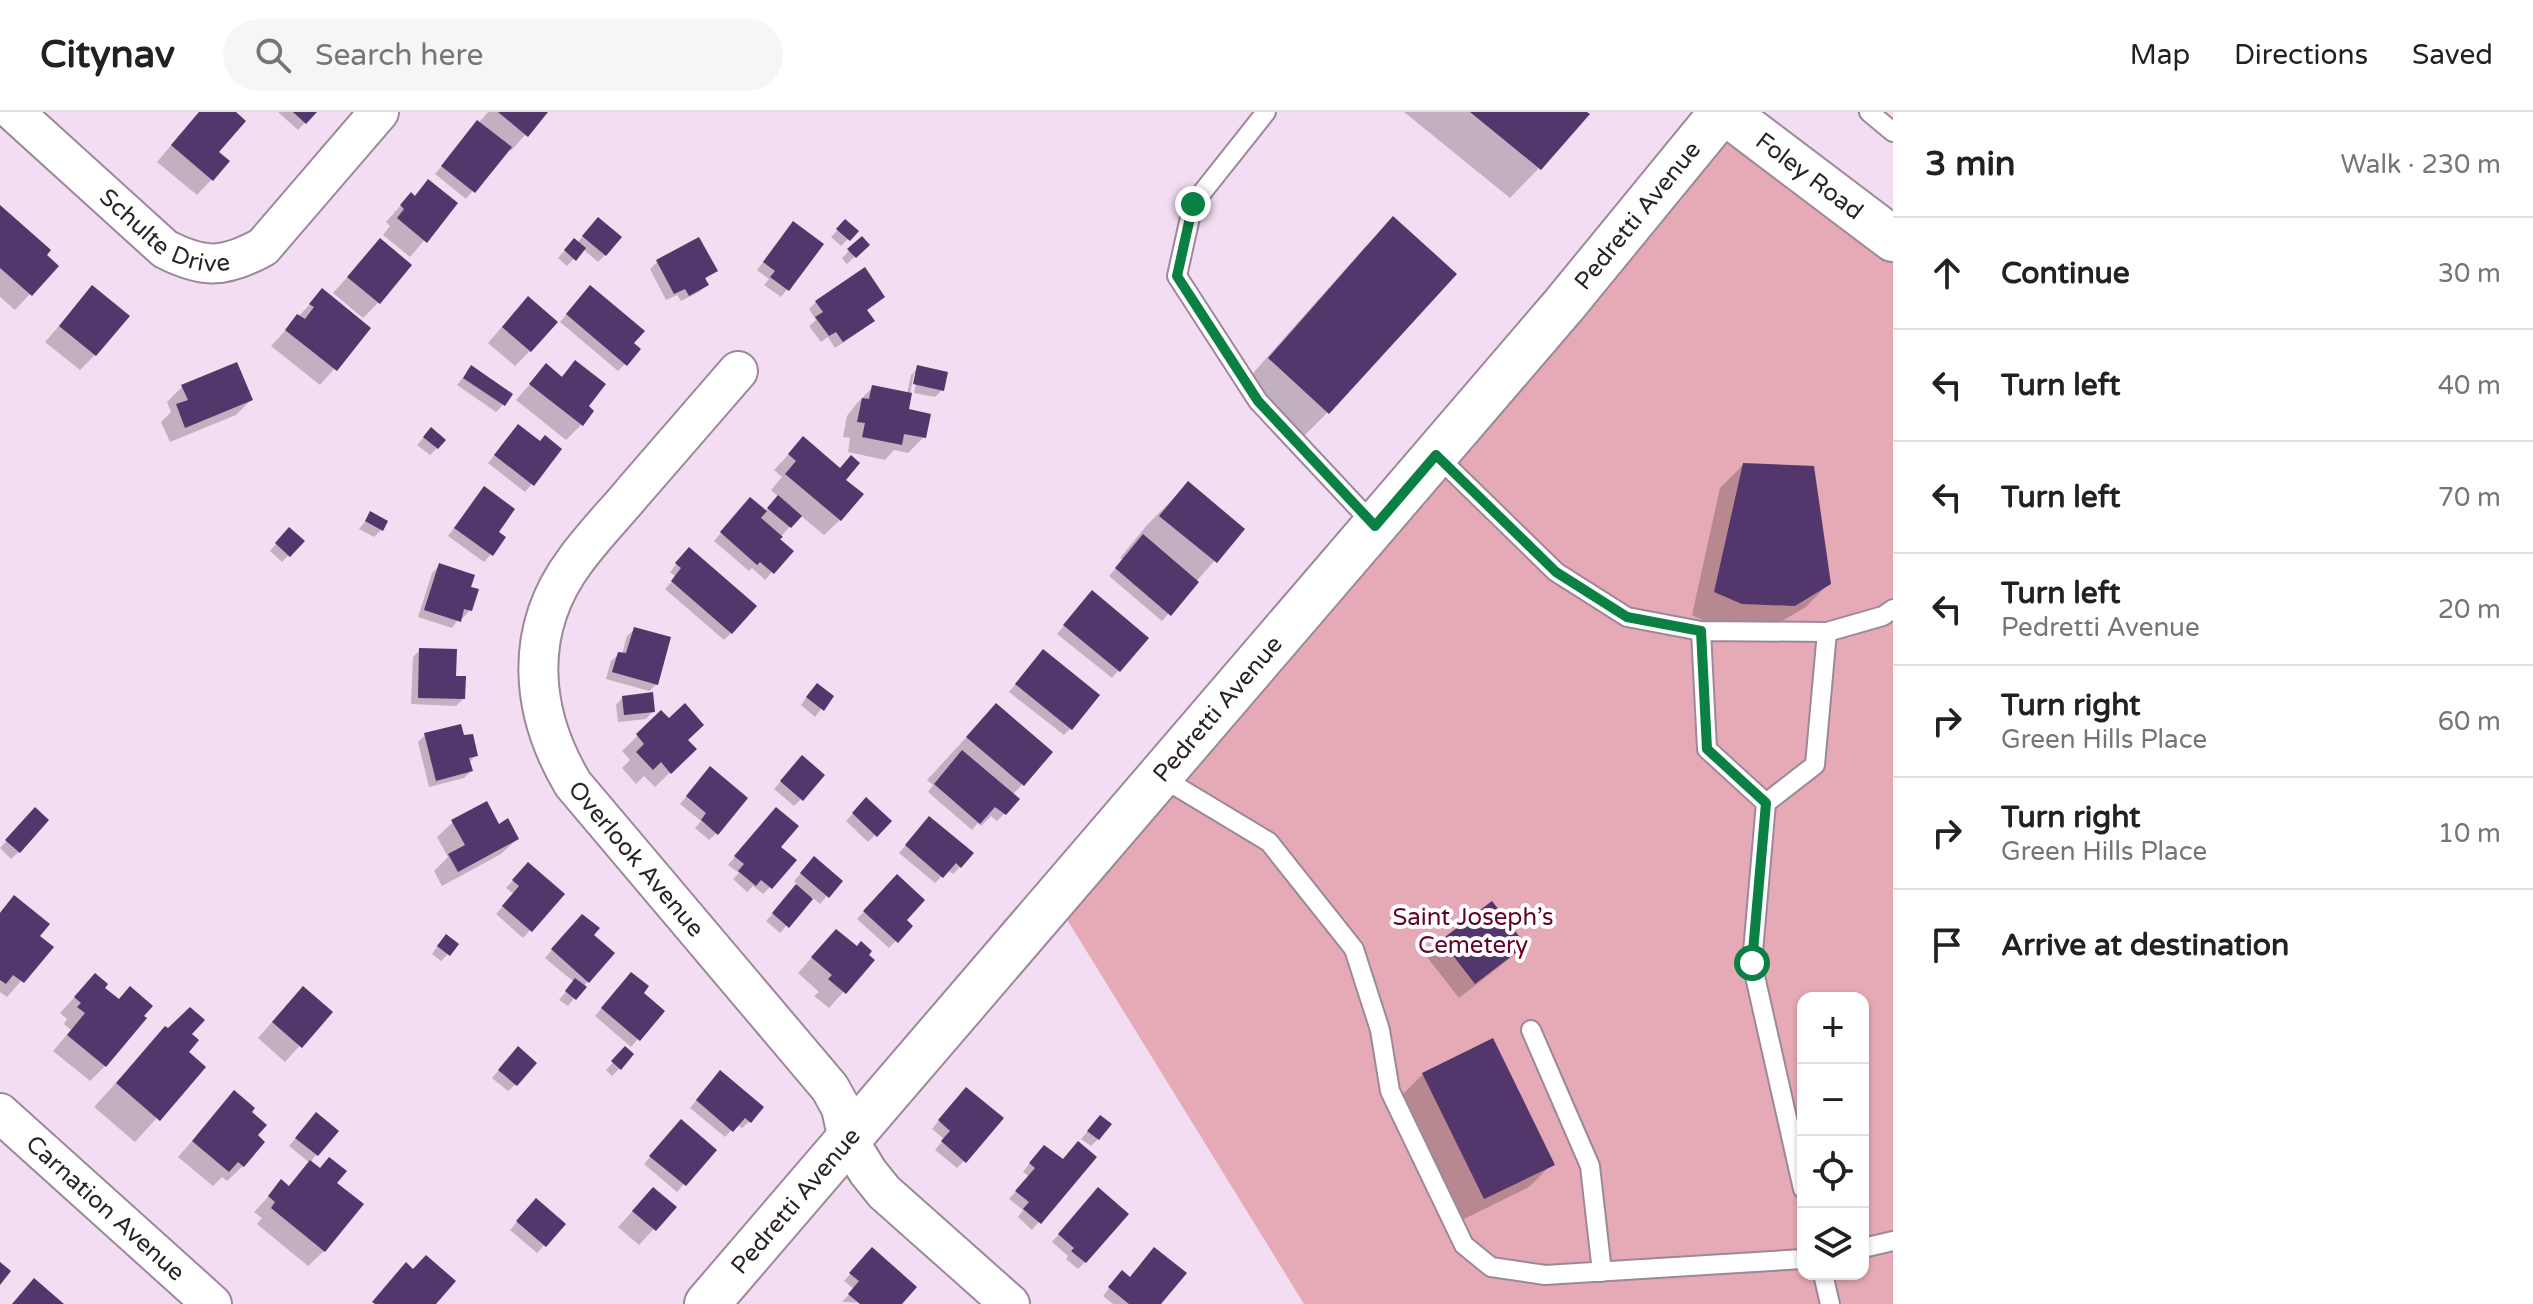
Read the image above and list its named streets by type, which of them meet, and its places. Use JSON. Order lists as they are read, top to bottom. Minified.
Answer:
{"streets":{"street":["Foley Road","Pedretti Avenue","Schulte Drive","Overlook Avenue","Carnation Avenue"]},"crossings":[["Foley Road","Pedretti Avenue"],["Pedretti Avenue","Overlook Avenue"]],"parks":["Saint Joseph’s Cemetery"],"page":{"header":"Citynav","search":"Search here","nav":["Map","Directions","Saved"],"heading":["3 min","Walk · 230 m"],"list":[["Continue","30 m"],["Turn left","40 m"],["Turn left","70 m"],["Turn left","Pedretti Avenue","20 m"],["Turn right","Green Hills Place","60 m"],["Turn right","Green Hills Place","10 m"],"Arrive at destination"],"map_buttons":["+","−"]}}
